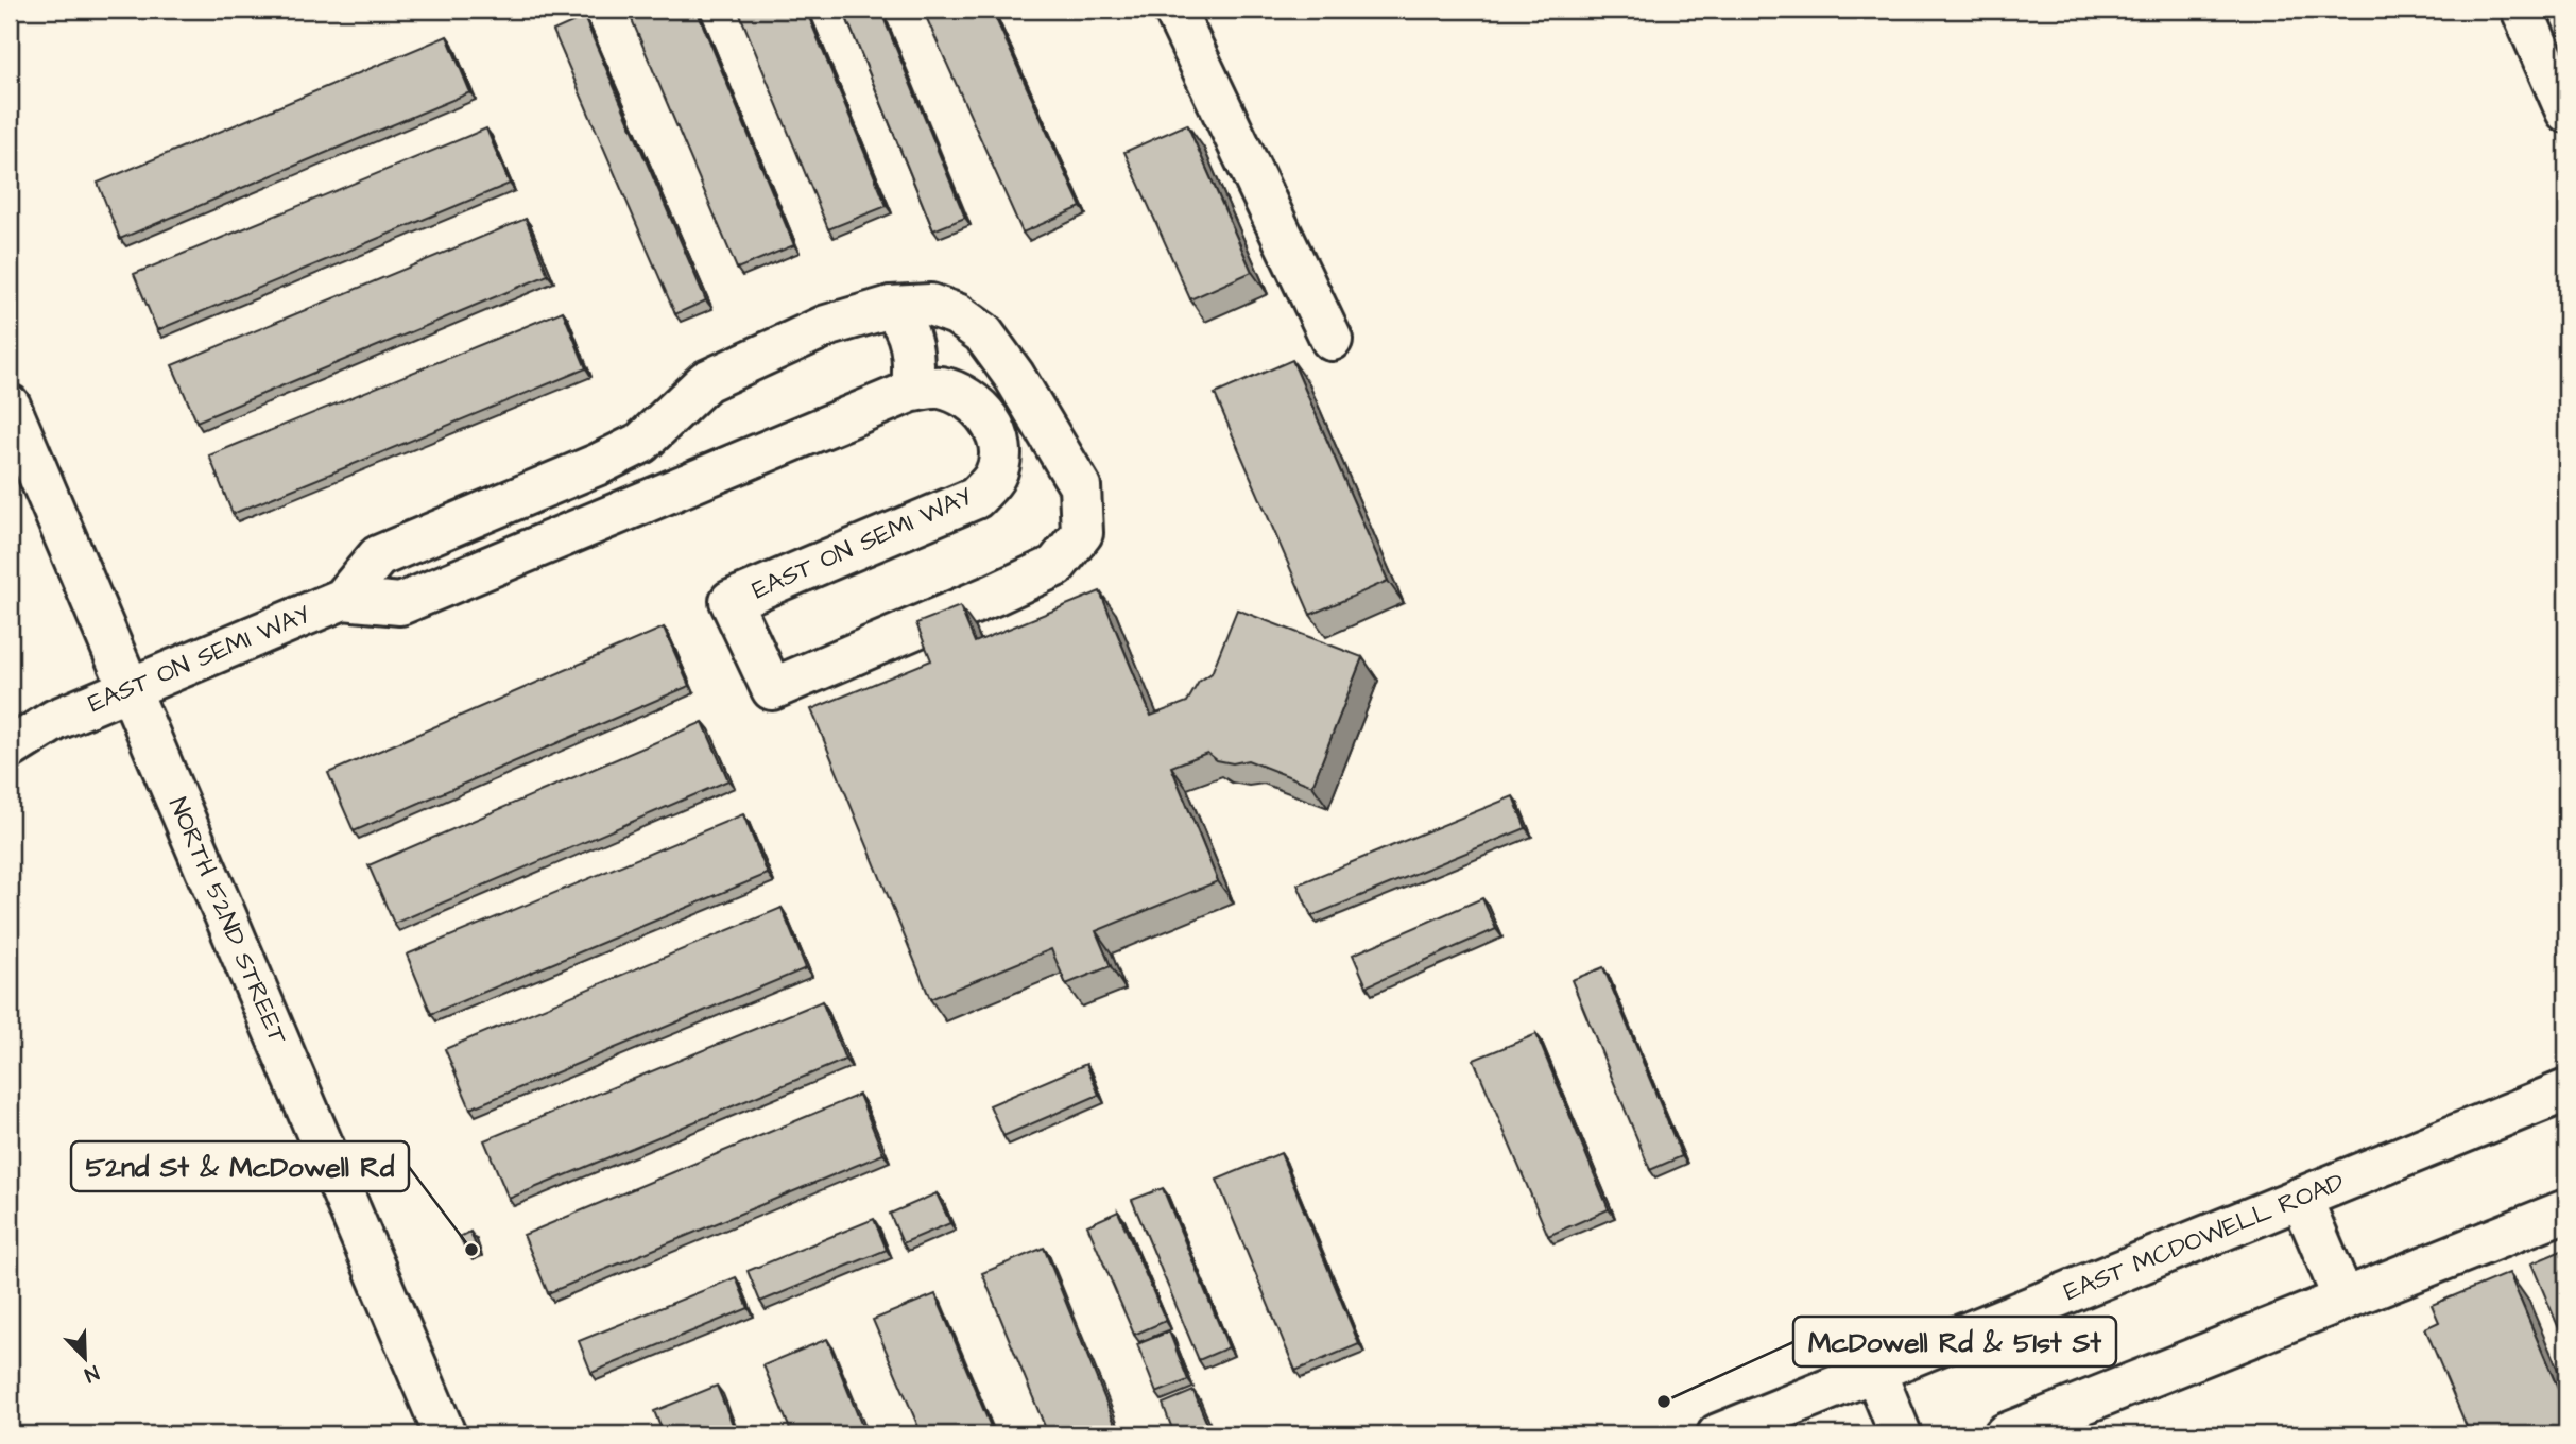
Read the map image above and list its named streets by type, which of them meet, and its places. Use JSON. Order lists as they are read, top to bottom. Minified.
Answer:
{"streets":{"street":["EAST ON SEMI WAY","NORTH 52ND STREET","EAST MCDOWELL ROAD"]},"crossings":[["EAST ON SEMI WAY","NORTH 52ND STREET"]],"places":["52nd St & McDowell Rd","McDowell Rd & 51st St"],"north":"bottom right"}
